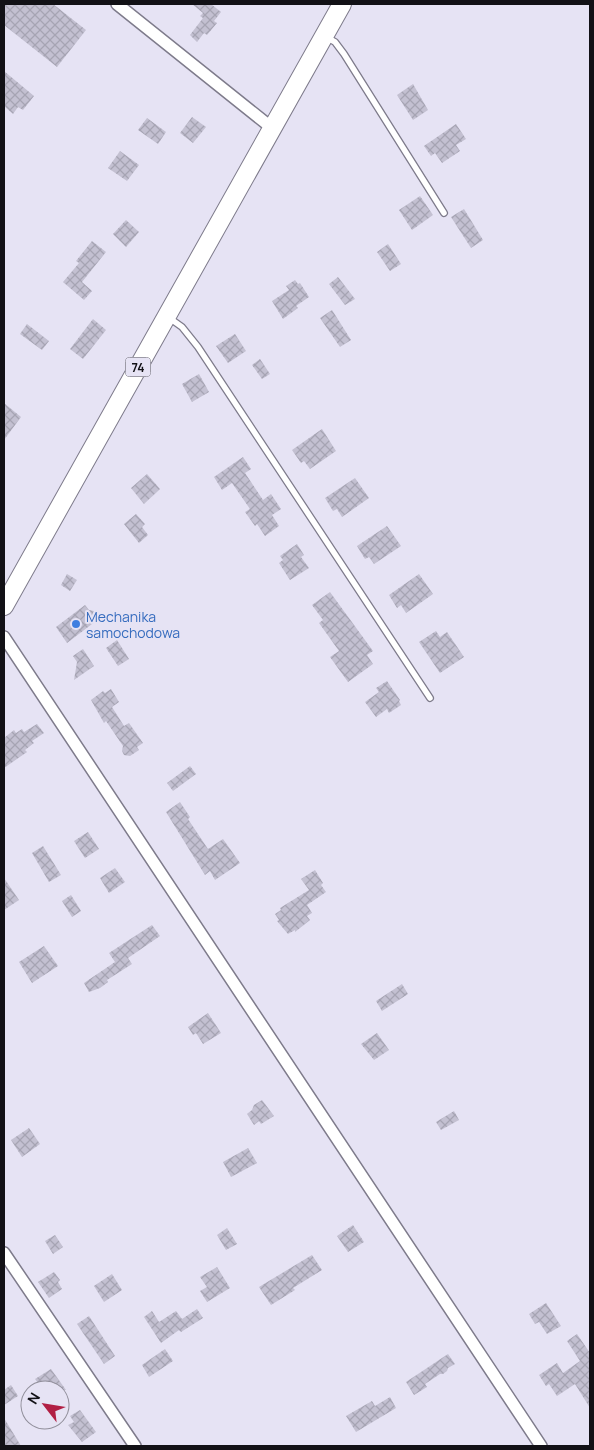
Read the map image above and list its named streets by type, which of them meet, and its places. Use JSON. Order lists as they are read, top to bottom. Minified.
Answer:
{"streets":{"main road":["74"]},"places":["Mechanika samochodowa"],"north":"top left"}
